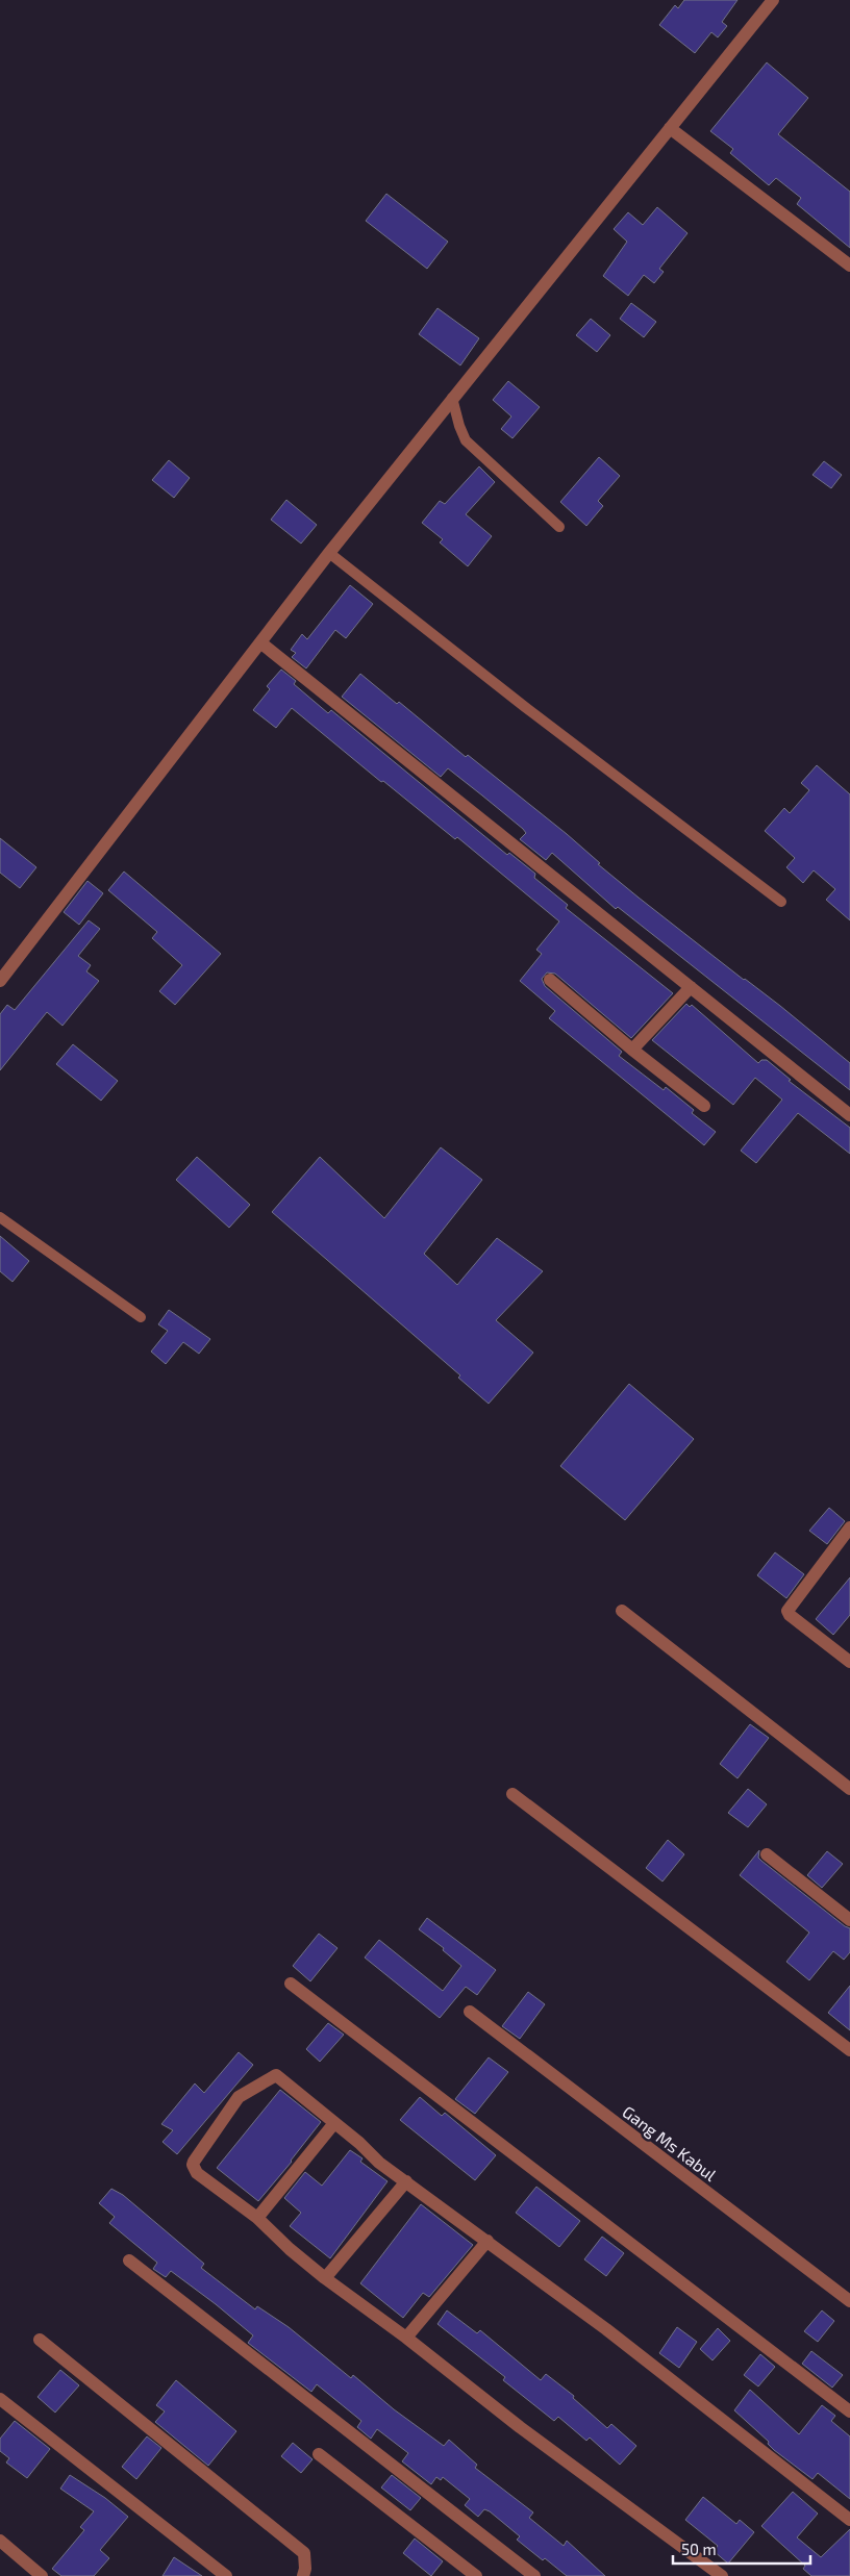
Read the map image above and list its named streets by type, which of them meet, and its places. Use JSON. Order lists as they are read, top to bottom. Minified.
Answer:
{"streets":{"street":["Gang Ms Kabul"]},"scale_bar":"50 m"}
